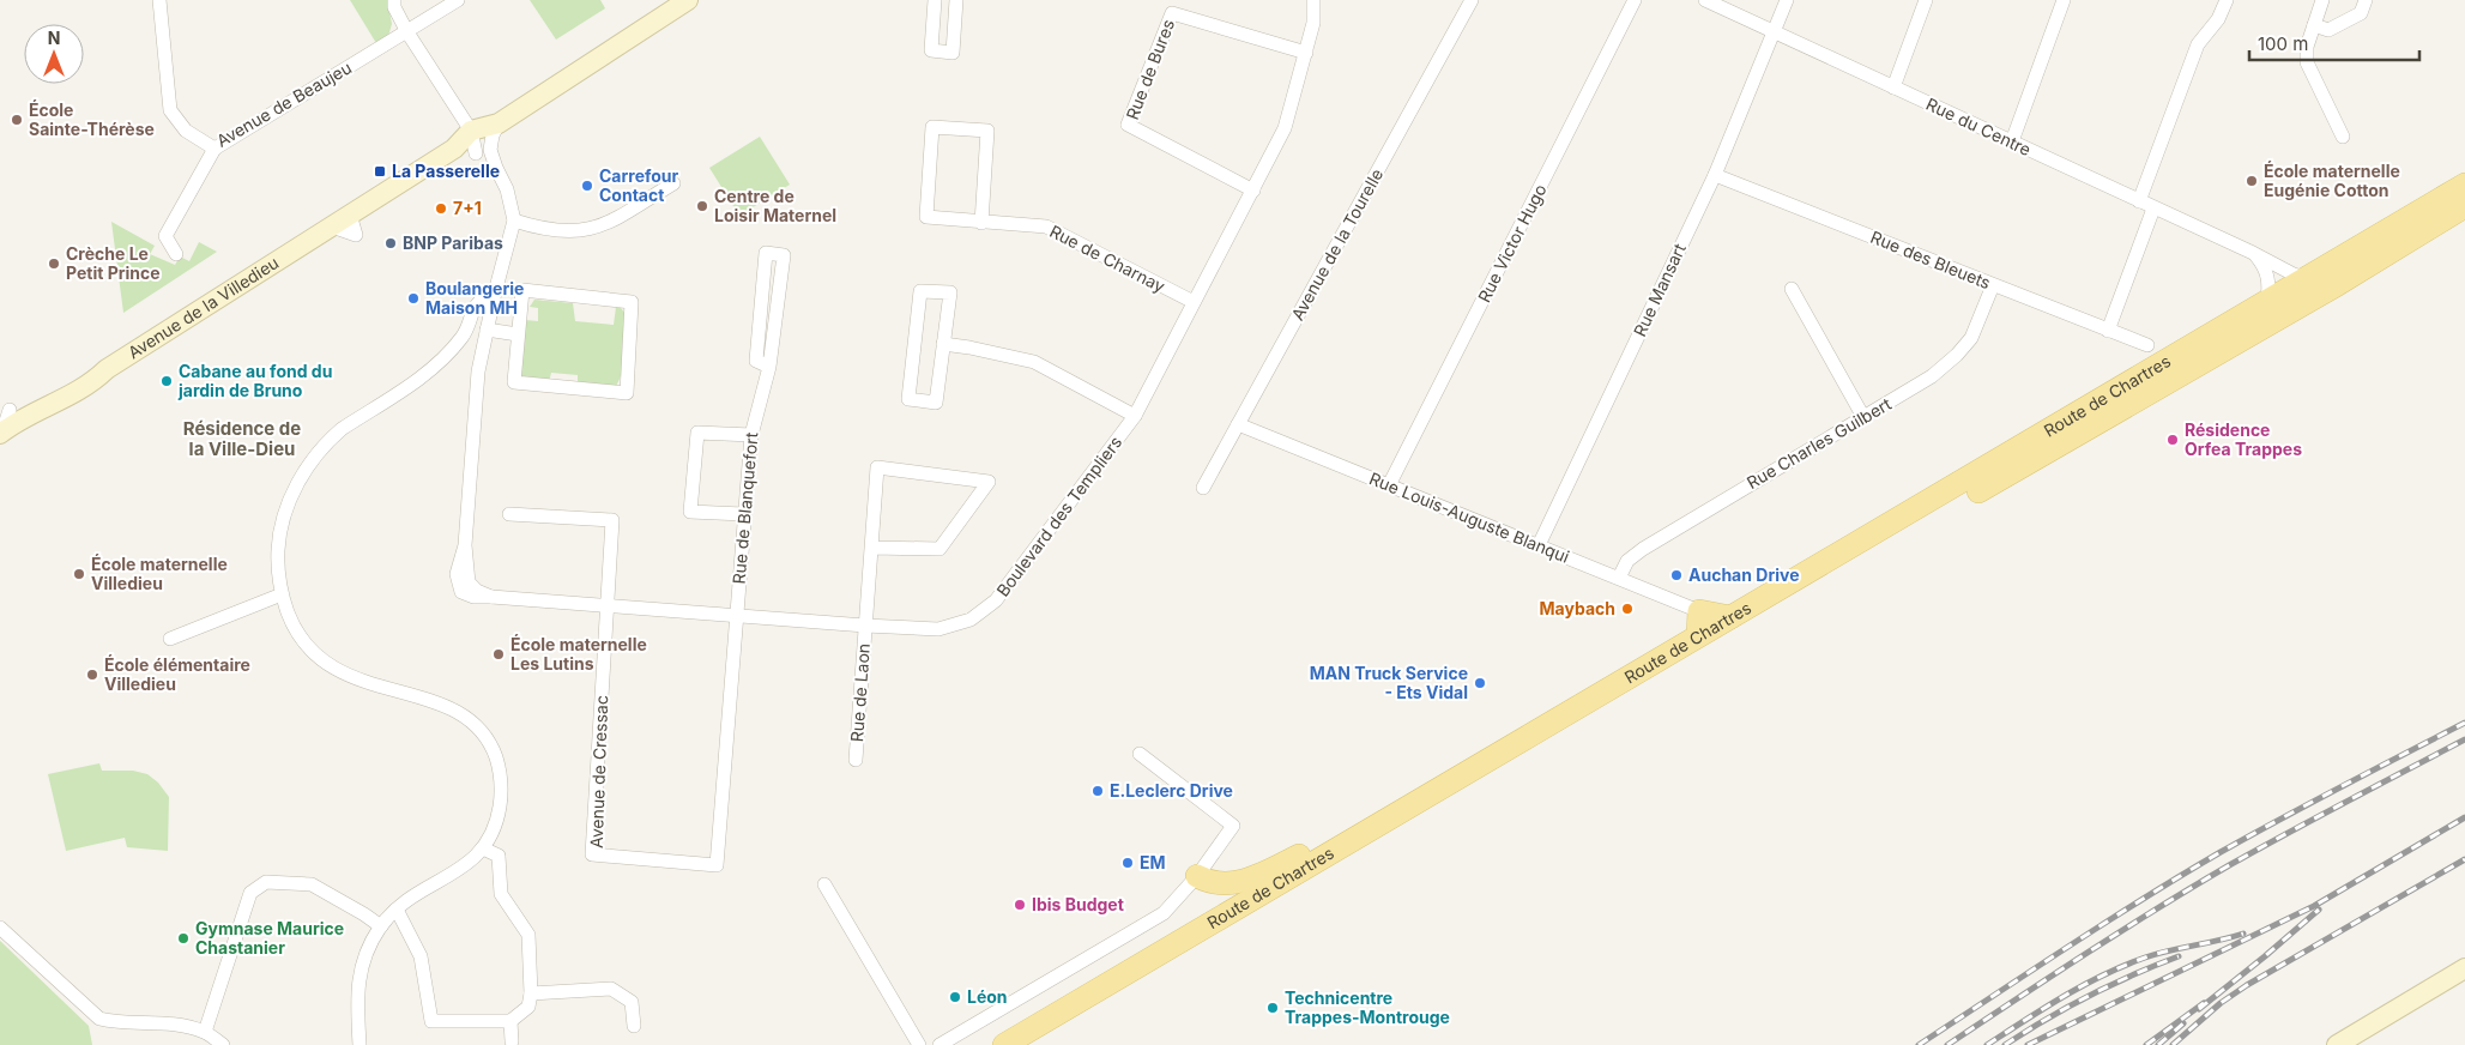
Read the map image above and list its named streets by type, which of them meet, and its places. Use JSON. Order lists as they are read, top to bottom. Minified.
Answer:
{"streets":{"main road":["Route de Chartres"],"street":["Rue de Bures","Avenue de Beaujeu","Rue du Centre","Rue Victor Hugo","Avenue de la Tourelle","Rue de Charnay","Rue des Bleuets","Rue Mansart","Avenue de la Villedieu","Rue Charles Guilbert","Rue de Blanquefort","Boulevard des Templiers","Rue Louis-Auguste Blanqui","Rue de Laon","Avenue de Cressac"]},"crossings":[["Rue de Bures","Boulevard des Templiers"],["Rue du Centre","Rue Mansart"],["Rue du Centre","Route de Chartres"],["Rue Victor Hugo","Rue Louis-Auguste Blanqui"],["Avenue de la Tourelle","Rue Louis-Auguste Blanqui"],["Rue de Charnay","Boulevard des Templiers"],["Rue des Bleuets","Rue Mansart"],["Rue des Bleuets","Rue Charles Guilbert"],["Rue Mansart","Rue Louis-Auguste Blanqui"],["Rue Charles Guilbert","Rue Louis-Auguste Blanqui"],["Rue de Blanquefort","Boulevard des Templiers"],["Rue de Blanquefort","Avenue de Cressac"],["Boulevard des Templiers","Rue de Laon"],["Boulevard des Templiers","Avenue de Cressac"]],"districts":["Résidence de la Ville-Dieu"],"places":{"other":["École Sainte-Thérèse","École maternelle Eugénie Cotton","Carrefour Contact","Centre de Loisir Maternel","7+1","BNP Paribas","Crèche Le Petit Prince","Boulangerie Maison MH","Cabane au fond du jardin de Bruno","Résidence Orfea Trappes","École maternelle Villedieu","Auchan Drive","Maybach","École maternelle Les Lutins","École élémentaire Villedieu","MAN Truck Service - Ets Vidal","E.Leclerc Drive","EM","Ibis Budget","Gymnase Maurice Chastanier","Léon","Technicentre Trappes-Montrouge"],"transit":["La Passerelle"]},"scale_bar":"100 m","north":"top"}
